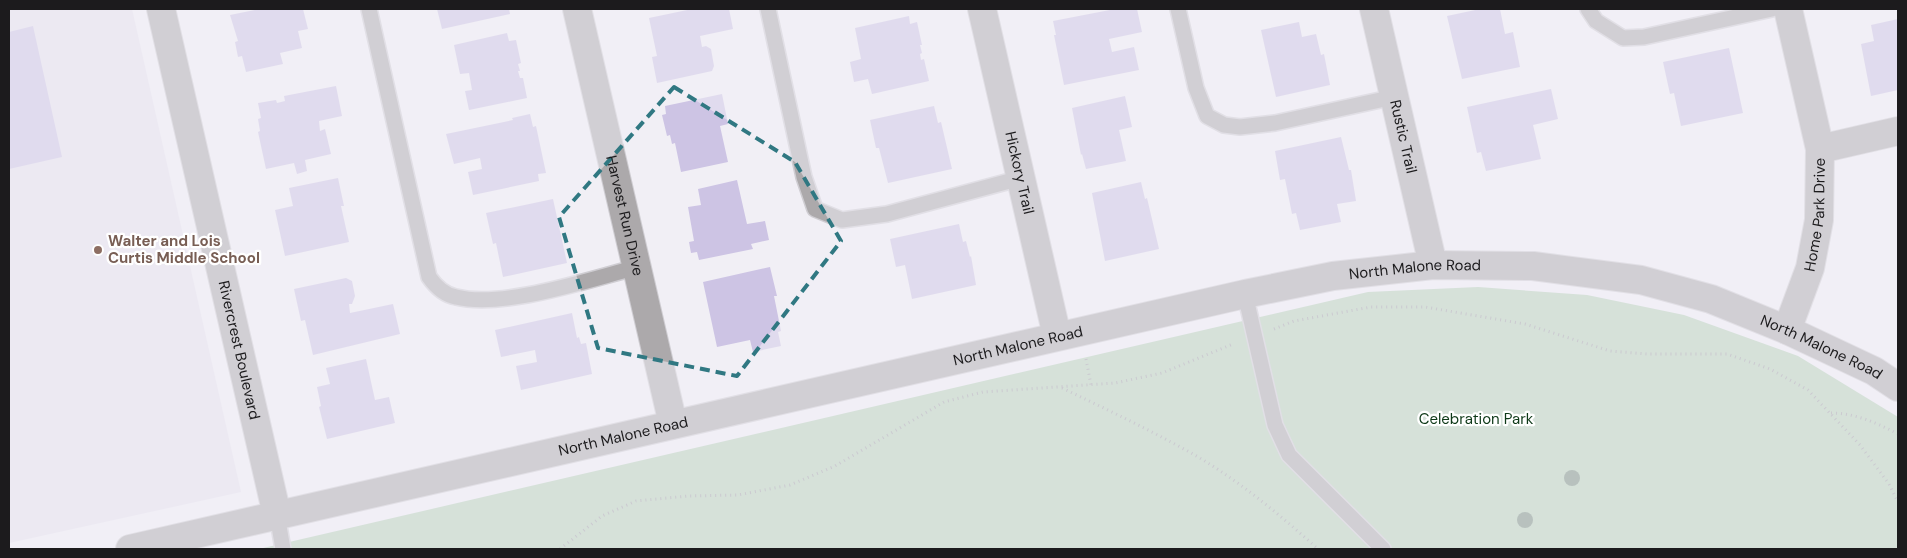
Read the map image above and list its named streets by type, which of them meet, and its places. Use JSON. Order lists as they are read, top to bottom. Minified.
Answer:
{"streets":{"street":["Rustic Trail","Hickory Trail","Home Park Drive","Harvest Run Drive","North Malone Road","Rivercrest Boulevard"]},"crossings":[["Rustic Trail","North Malone Road"],["Hickory Trail","North Malone Road"],["Home Park Drive","North Malone Road"],["Harvest Run Drive","North Malone Road"],["North Malone Road","Rivercrest Boulevard"]],"parks":["Celebration Park"],"places":["Walter and Lois Curtis Middle School"]}
